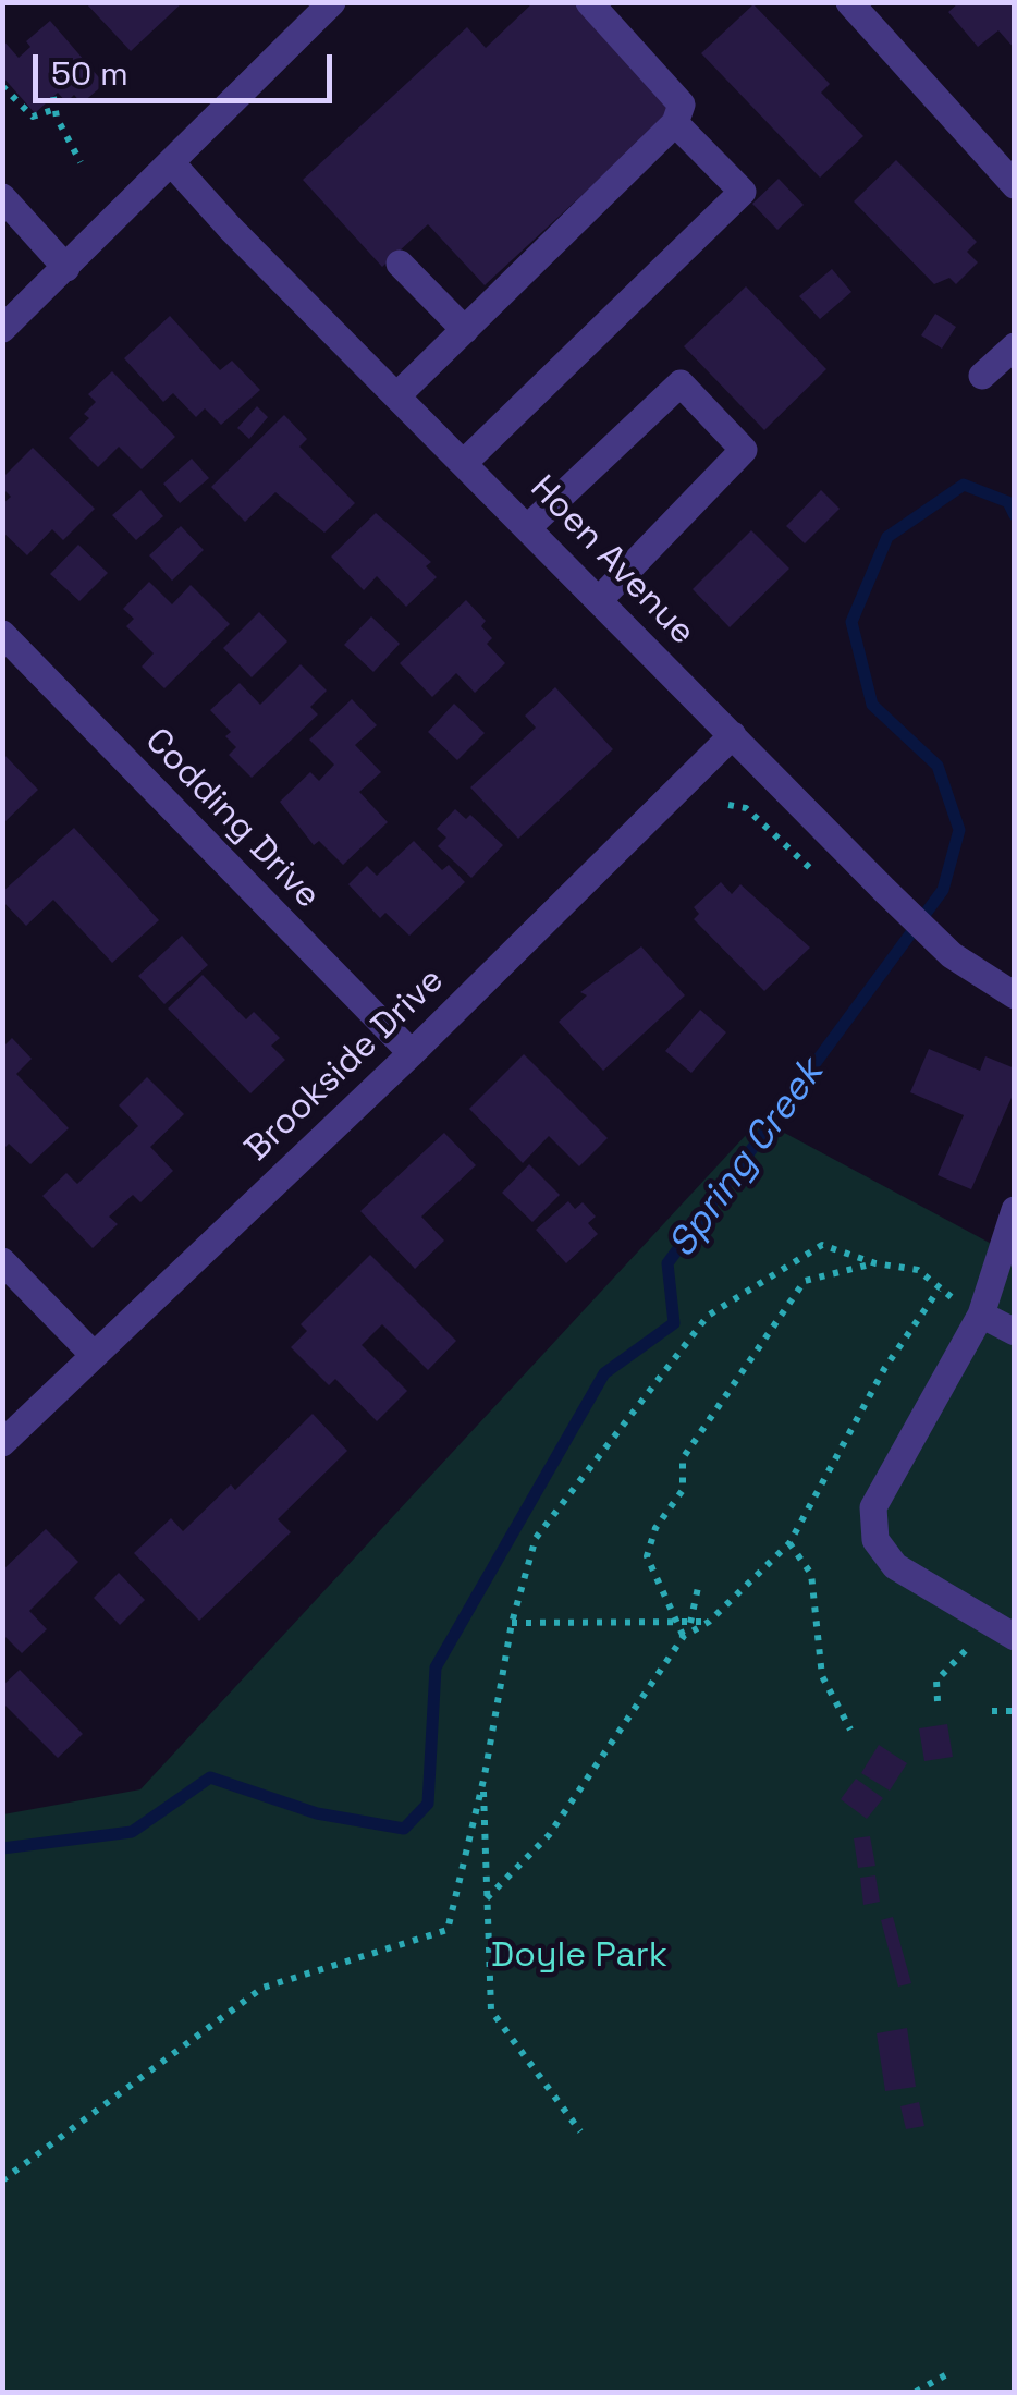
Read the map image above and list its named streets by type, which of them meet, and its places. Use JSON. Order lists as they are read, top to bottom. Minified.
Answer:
{"streets":{"street":["Hoen Avenue","Codding Drive","Brookside Drive"]},"crossings":[["Hoen Avenue","Brookside Drive"],["Codding Drive","Brookside Drive"]],"water":["Spring Creek"],"parks":["Doyle Park"],"scale_bar":"50 m"}
